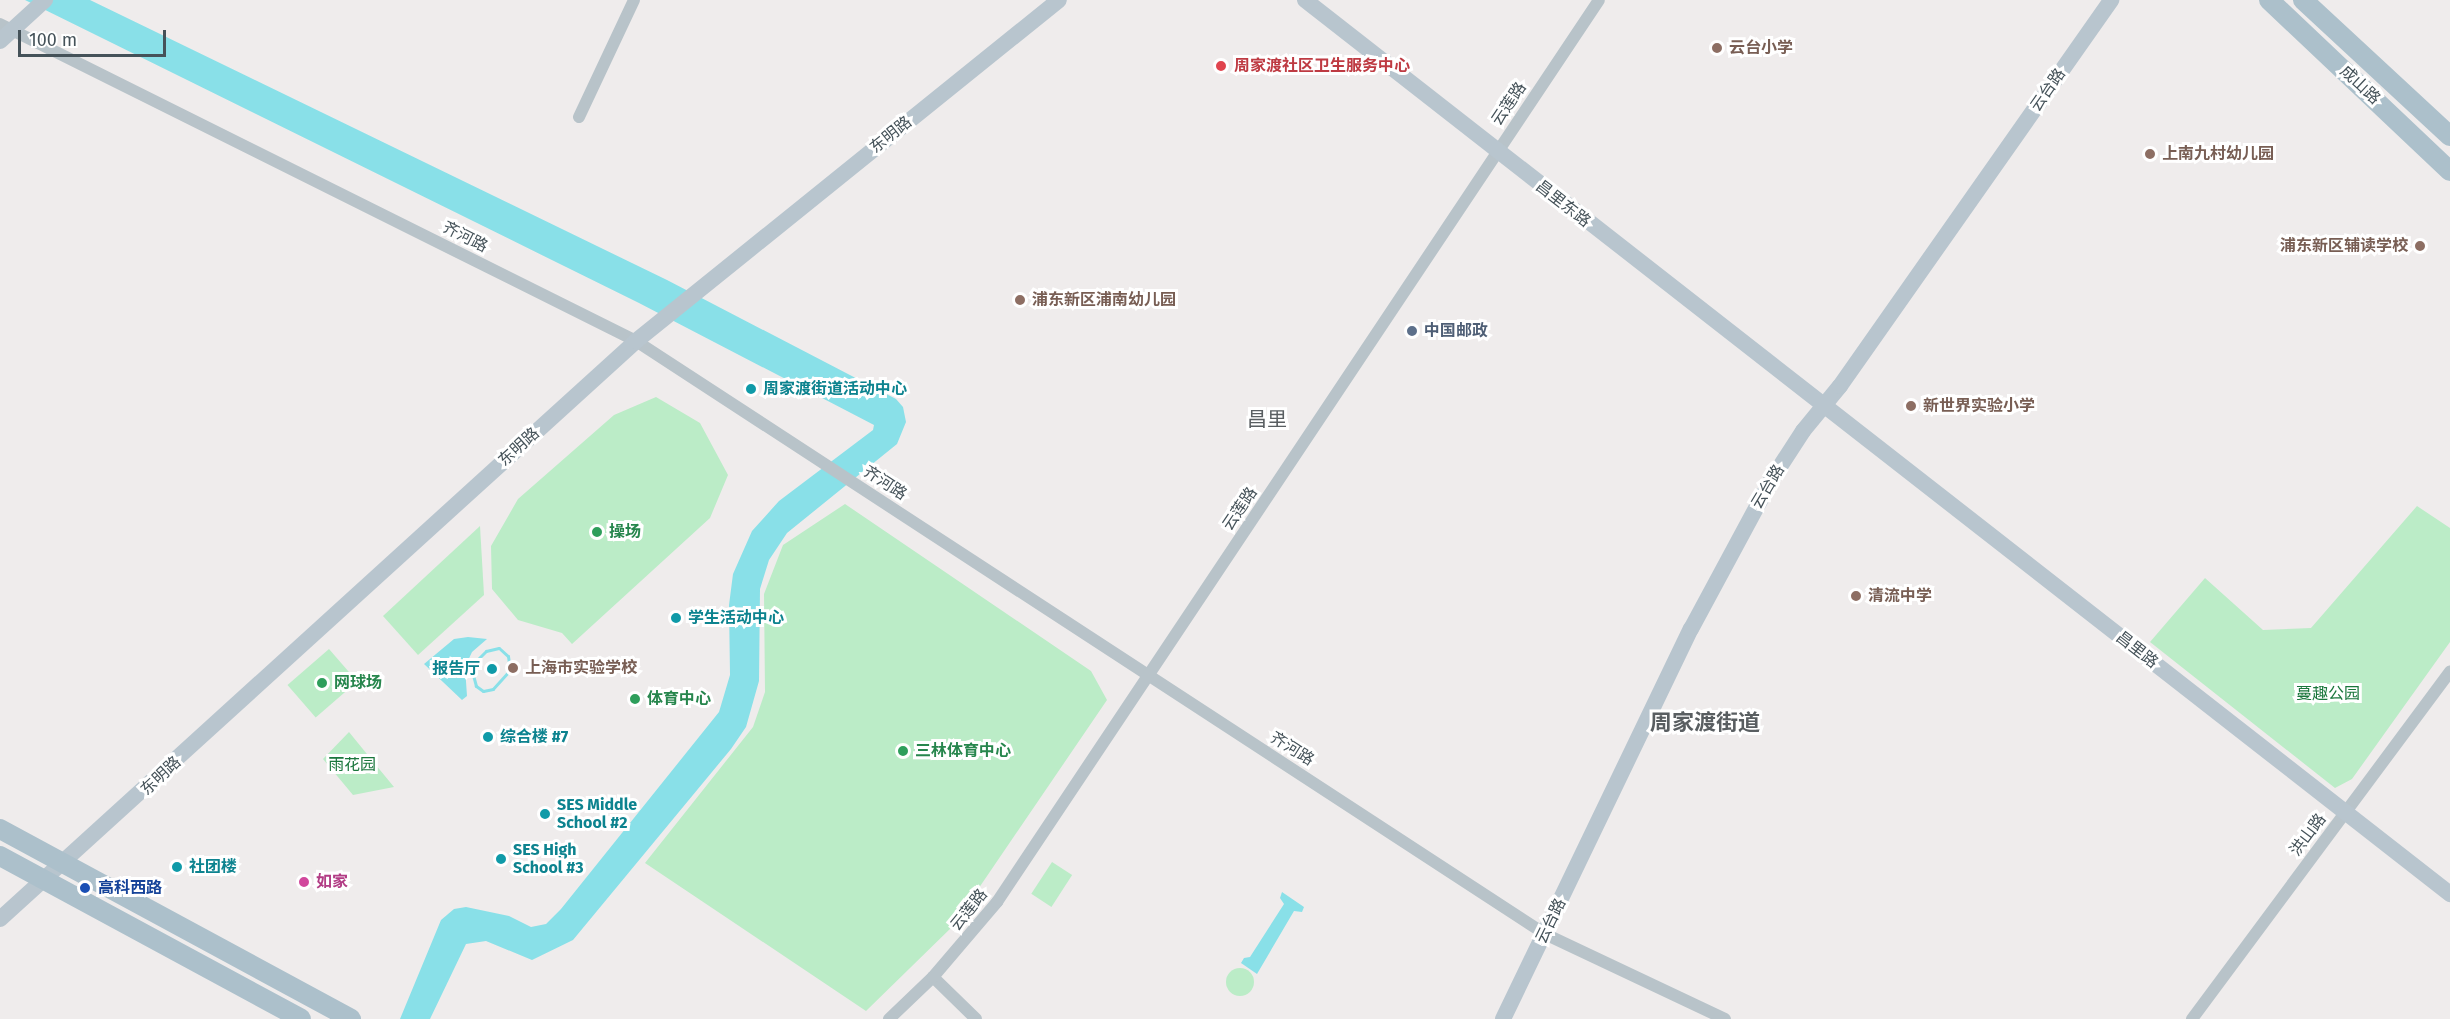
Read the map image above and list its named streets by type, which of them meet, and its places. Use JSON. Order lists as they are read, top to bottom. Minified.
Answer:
{"streets":{"main road":["成山路"],"street":["云台路","云莲路","东明路","昌里东路","齐河路","昌里路","洪山路"]},"crossings":[["云台路","昌里东路"],["云台路","齐河路"],["云台路","昌里路"],["云莲路","昌里东路"],["云莲路","齐河路"],["东明路","齐河路"],["昌里东路","昌里路"],["昌里路","洪山路"]],"districts":["昌里","周家渡街道"],"parks":["蔓趣公园","雨花园"],"places":["云台小学","周家渡社区卫生服务中心","上南九村幼儿园","浦东新区辅读学校","浦东新区浦南幼儿园","中国邮政","周家渡街道活动中心","新世界实验小学","操场","清流中学","学生活动中心","上海市实验学校","报告厅","网球场","体育中心","综合楼 #7","三林体育中心","SES Middle School #2","SES High School #3","社团楼","如家","高科西路"],"scale_bar":"100 m"}
